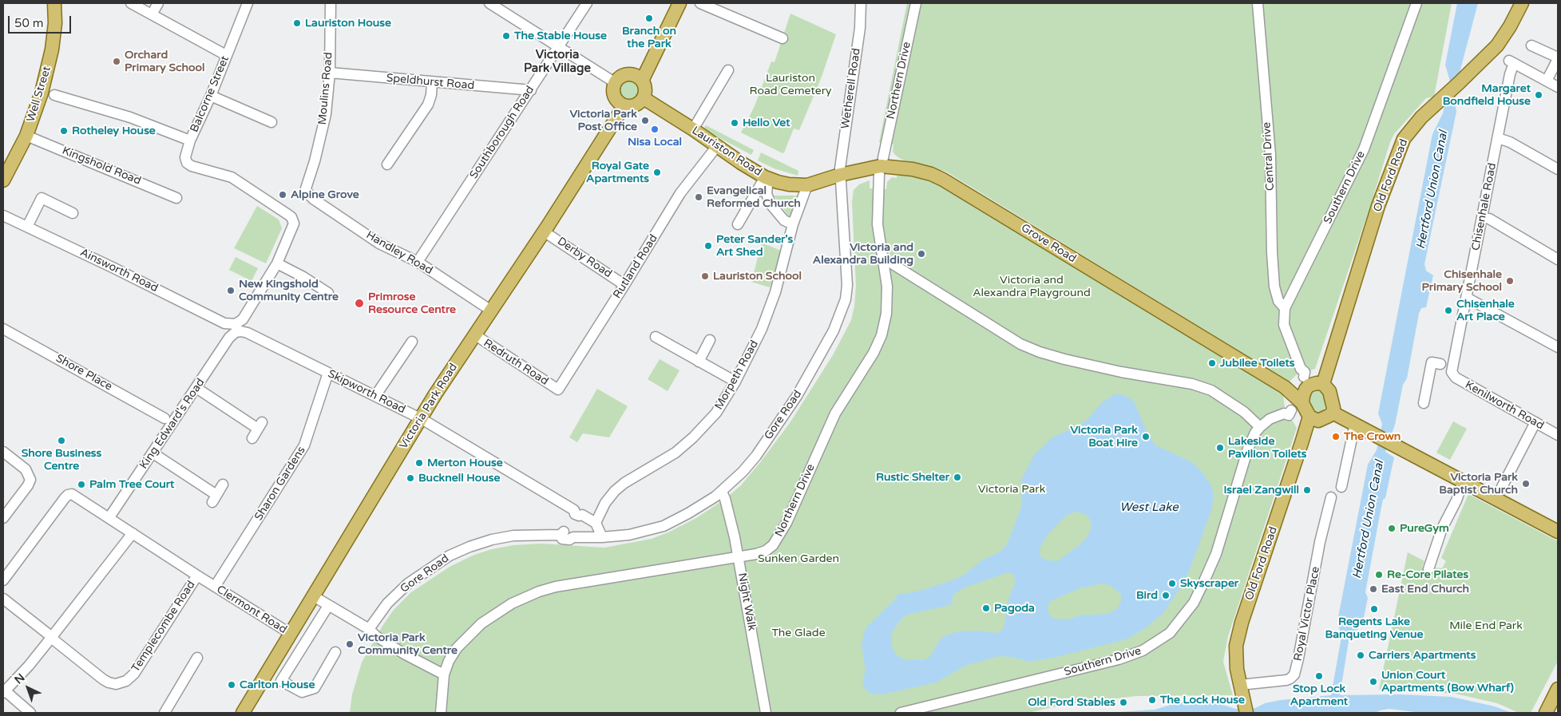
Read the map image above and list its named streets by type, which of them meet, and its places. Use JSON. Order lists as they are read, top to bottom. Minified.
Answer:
{"streets":{"main road":["Well Street","Lauriston Road","Old Ford Road","Grove Road","Victoria Park Road"],"street":["Northern Drive","Speldhurst Road","Moulins Road","Wetherell Road","Balcorne Street","Southborough Road","Central Drive","Kingshold Road","Southern Drive","Chisenhale Road","Handley Road","Derby Road","Rutland Road","Ainsworth Road","Redruth Road","Shore Place","Morpeth Road","Skipworth Road","Kenilworth Road","Gore Road","King Edward's Road","Sharon Gardens","Night Walk","Clermont Road","Royal Victor Place","Templecombe Road"]},"crossings":[["Northern Drive","Night Walk"],["Speldhurst Road","Moulins Road"],["Speldhurst Road","Southborough Road"],["Moulins Road","Handley Road"],["Wetherell Road","Lauriston Road"],["Wetherell Road","Grove Road"],["Wetherell Road","Gore Road"],["Well Street","Kingshold Road"],["Balcorne Street","King Edward's Road"],["Southborough Road","Handley Road"],["Lauriston Road","Grove Road"],["Lauriston Road","Rutland Road"],["Lauriston Road","Morpeth Road"],["Lauriston Road","Victoria Park Road"],["Lauriston Road","Gore Road"],["Central Drive","Southern Drive"],["Old Ford Road","Southern Drive"],["Old Ford Road","Grove Road"],["Old Ford Road","Royal Victor Place"],["Southern Drive","Grove Road"],["Chisenhale Road","Kenilworth Road"],["Grove Road","Gore Road"],["Handley Road","Victoria Park Road"],["Derby Road","Rutland Road"],["Derby Road","Victoria Park Road"],["Rutland Road","Redruth Road"],["Ainsworth Road","Skipworth Road"],["Ainsworth Road","King Edward's Road"],["Redruth Road","Victoria Park Road"],["Morpeth Road","Skipworth Road"],["Skipworth Road","Victoria Park Road"],["Skipworth Road","King Edward's Road"],["Skipworth Road","Sharon Gardens"],["Victoria Park Road","Clermont Road"],["Gore Road","Night Walk"],["King Edward's Road","Clermont Road"],["Sharon Gardens","Clermont Road"],["Clermont Road","Templecombe Road"]],"districts":["Victoria Park Village"],"water":["Hertford Union Canal","West Lake"],"parks":["Lauriston Road Cemetery","Victoria and Alexandra Playground","Victoria Park","Sunken Garden","Mile End Park","The Glade"],"places":["Branch on the Park","Lauriston House","The Stable House","Orchard Primary School","Margaret Bondfield House","Victoria Park Post Office","Hello Vet","Nisa Local","Rotheley House","Royal Gate Apartments","Alpine Grove","Evangelical Reformed Church","Peter Sander's Art Shed","Victoria and Alexandra Building","Lauriston School","Chisenhale Primary School","New Kingshold Community Centre","Primrose Resource Centre","Chisenhale Art Place","Jubilee Toilets","Victoria Park Boat Hire","The Crown","Shore Business Centre","Lakeside Pavilion Toilets","Merton House","Rustic Shelter","Bucknell House","Victoria Park Baptist Church","Palm Tree Court","Israel Zangwill","PureGym","Re-Core Pilates","Skyscraper","East End Church","Bird","Pagoda","Regents Lake Banqueting Venue","Victoria Park Community Centre","Carriers Apartments","Stop Lock Apartment","Union Court Apartments (Bow Wharf)","Carlton House","The Lock House","Old Ford Stables"],"scale_bar":"50 m","north":"top left"}
